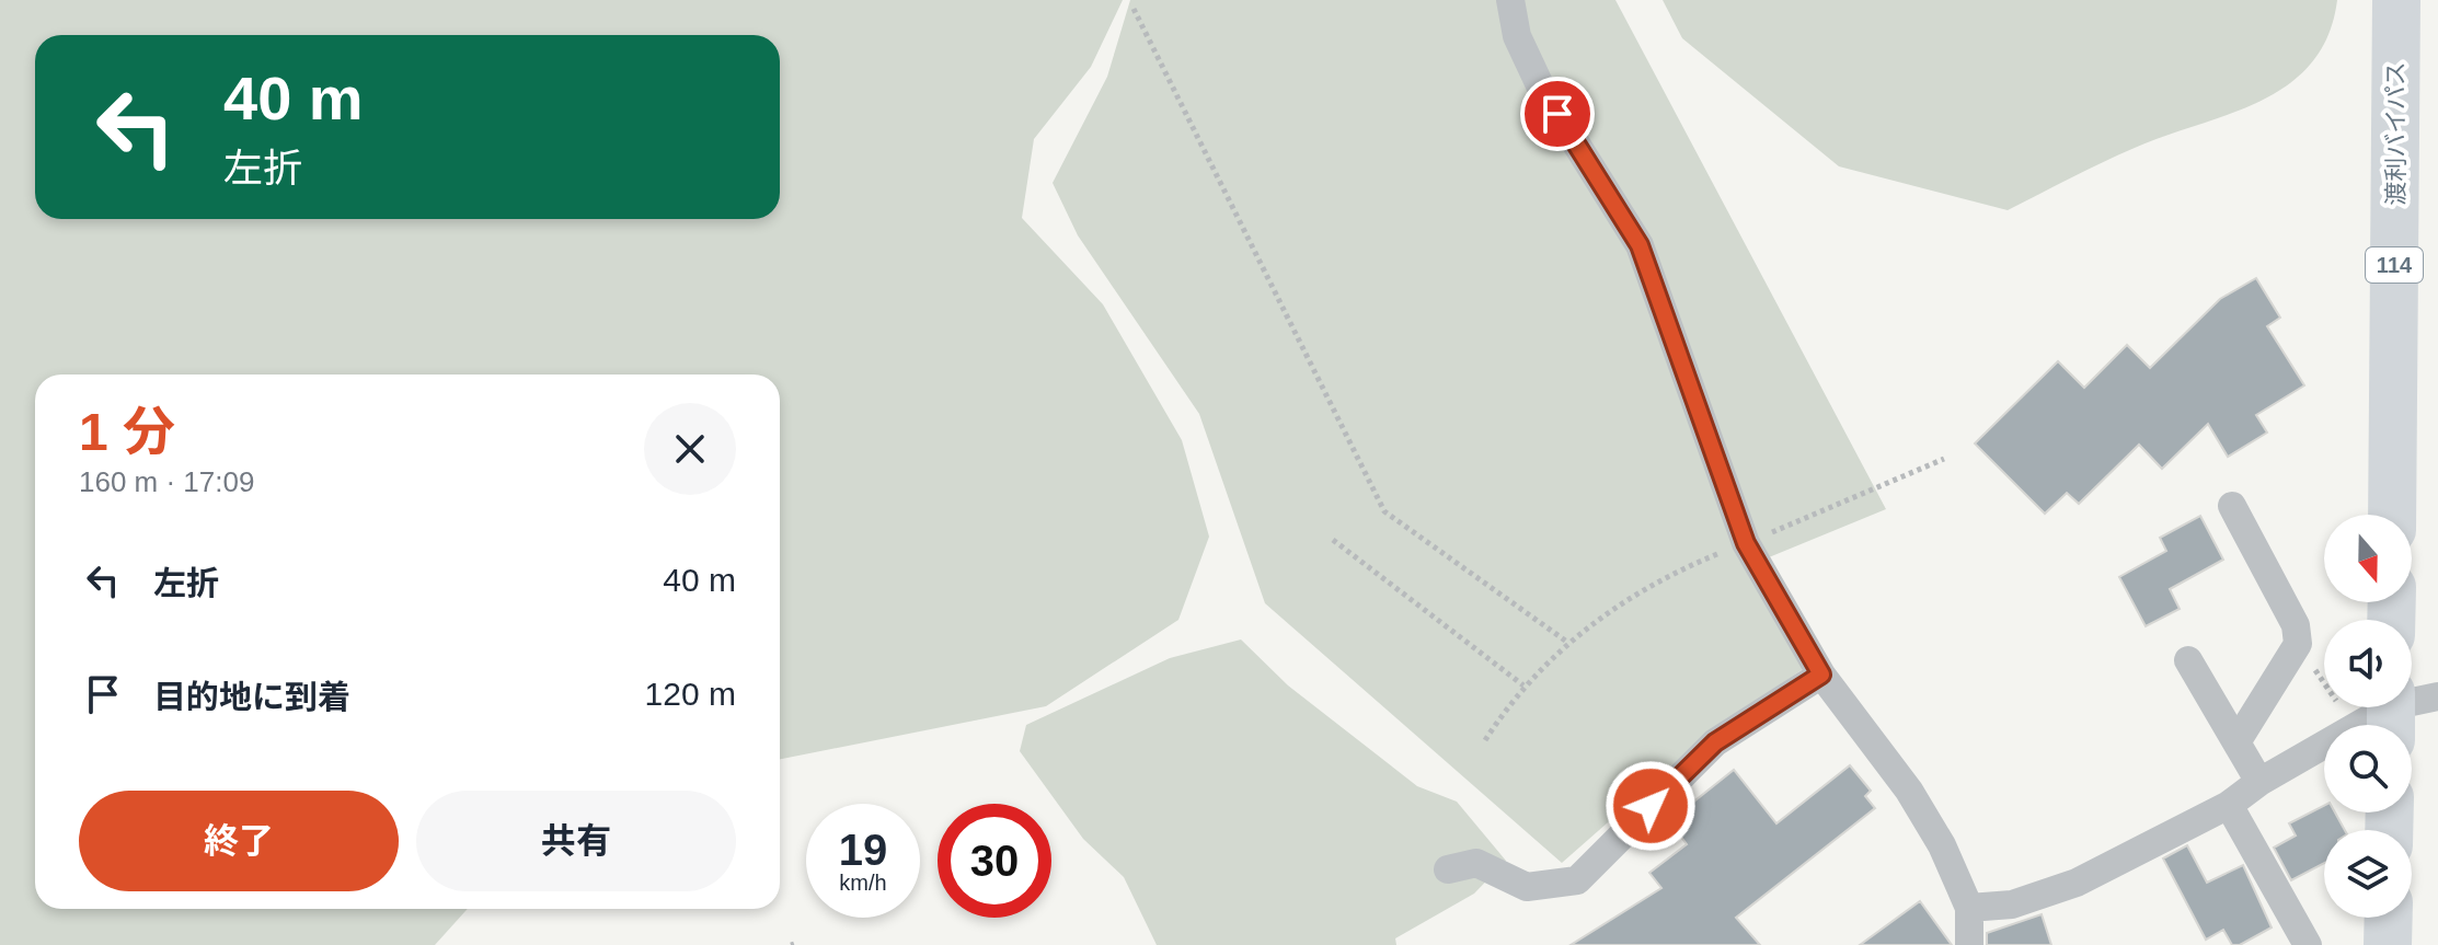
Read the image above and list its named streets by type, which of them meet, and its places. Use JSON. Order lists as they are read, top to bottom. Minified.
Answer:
{"streets":{"highway":["渡利バイパス","114"]},"north":"bottom","page":{"turn":["40 m","左折"],"heading":["1 分","160 m · 17:09"],"list":[{"name":"左折","value":"40 m"},{"name":"目的地に到着","value":"120 m"}],"buttons":["終了","共有"],"speed":"19 km/h","limit":"30"}}
